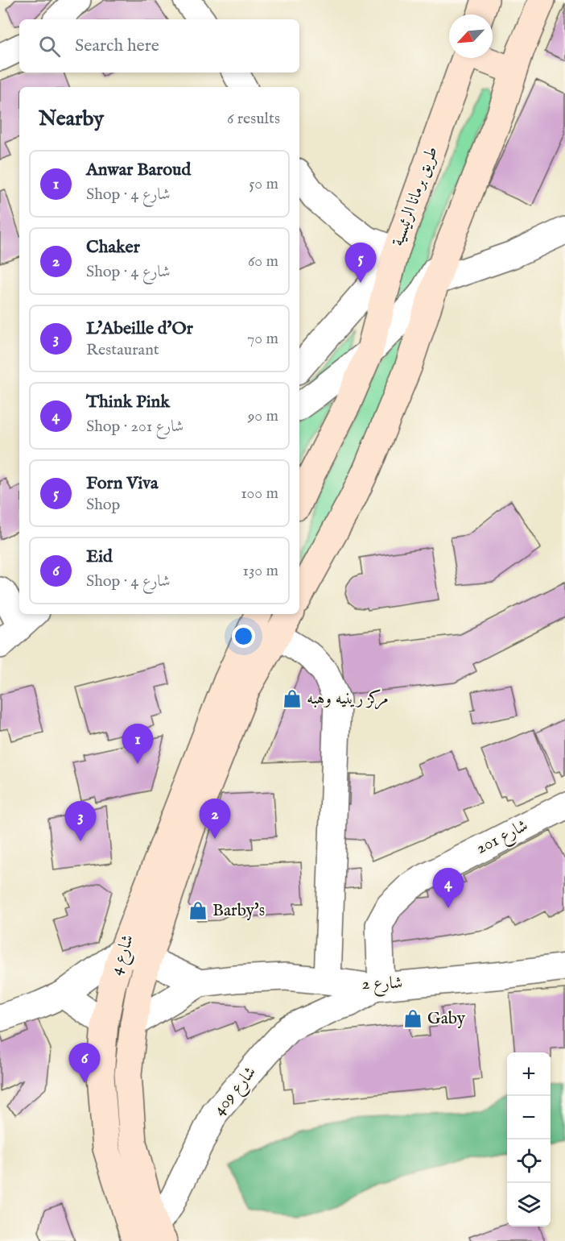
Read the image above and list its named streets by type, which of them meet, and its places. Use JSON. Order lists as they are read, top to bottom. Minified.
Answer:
{"streets":{"main road":["طريق برمانا الرئيسية","شارع 4"],"street":["شارع 201","شارع 2","شارع 409"]},"crossings":[["شارع 201","شارع 2"],["شارع 201","شارع 409"],["شارع 4","شارع 2"],["شارع 4","شارع 409"],["شارع 2","شارع 409"]],"places":{"shop":["مركز رينيه وهبه","Barby's","Gaby"]},"north":"bottom left","page":{"search":"Search here","heading":["Nearby","6 results"],"list":[{"mark":"1","name":"Anwar Baroud","note":"Shop · شارع 4","value":"50 m"},{"mark":"2","name":"Chaker","note":"Shop · شارع 4","value":"60 m"},{"mark":"3","name":"L'Abeille d'Or","note":"Restaurant","value":"70 m"},{"mark":"4","name":"Think Pink","note":"Shop · شارع 201","value":"90 m"},{"mark":"5","name":"Forn Viva","note":"Shop","value":"100 m"},{"mark":"6","name":"Eid","note":"Shop · شارع 4","value":"130 m"}],"pins":["5","1","2","3","4","6"],"map_buttons":["+","−"]}}
